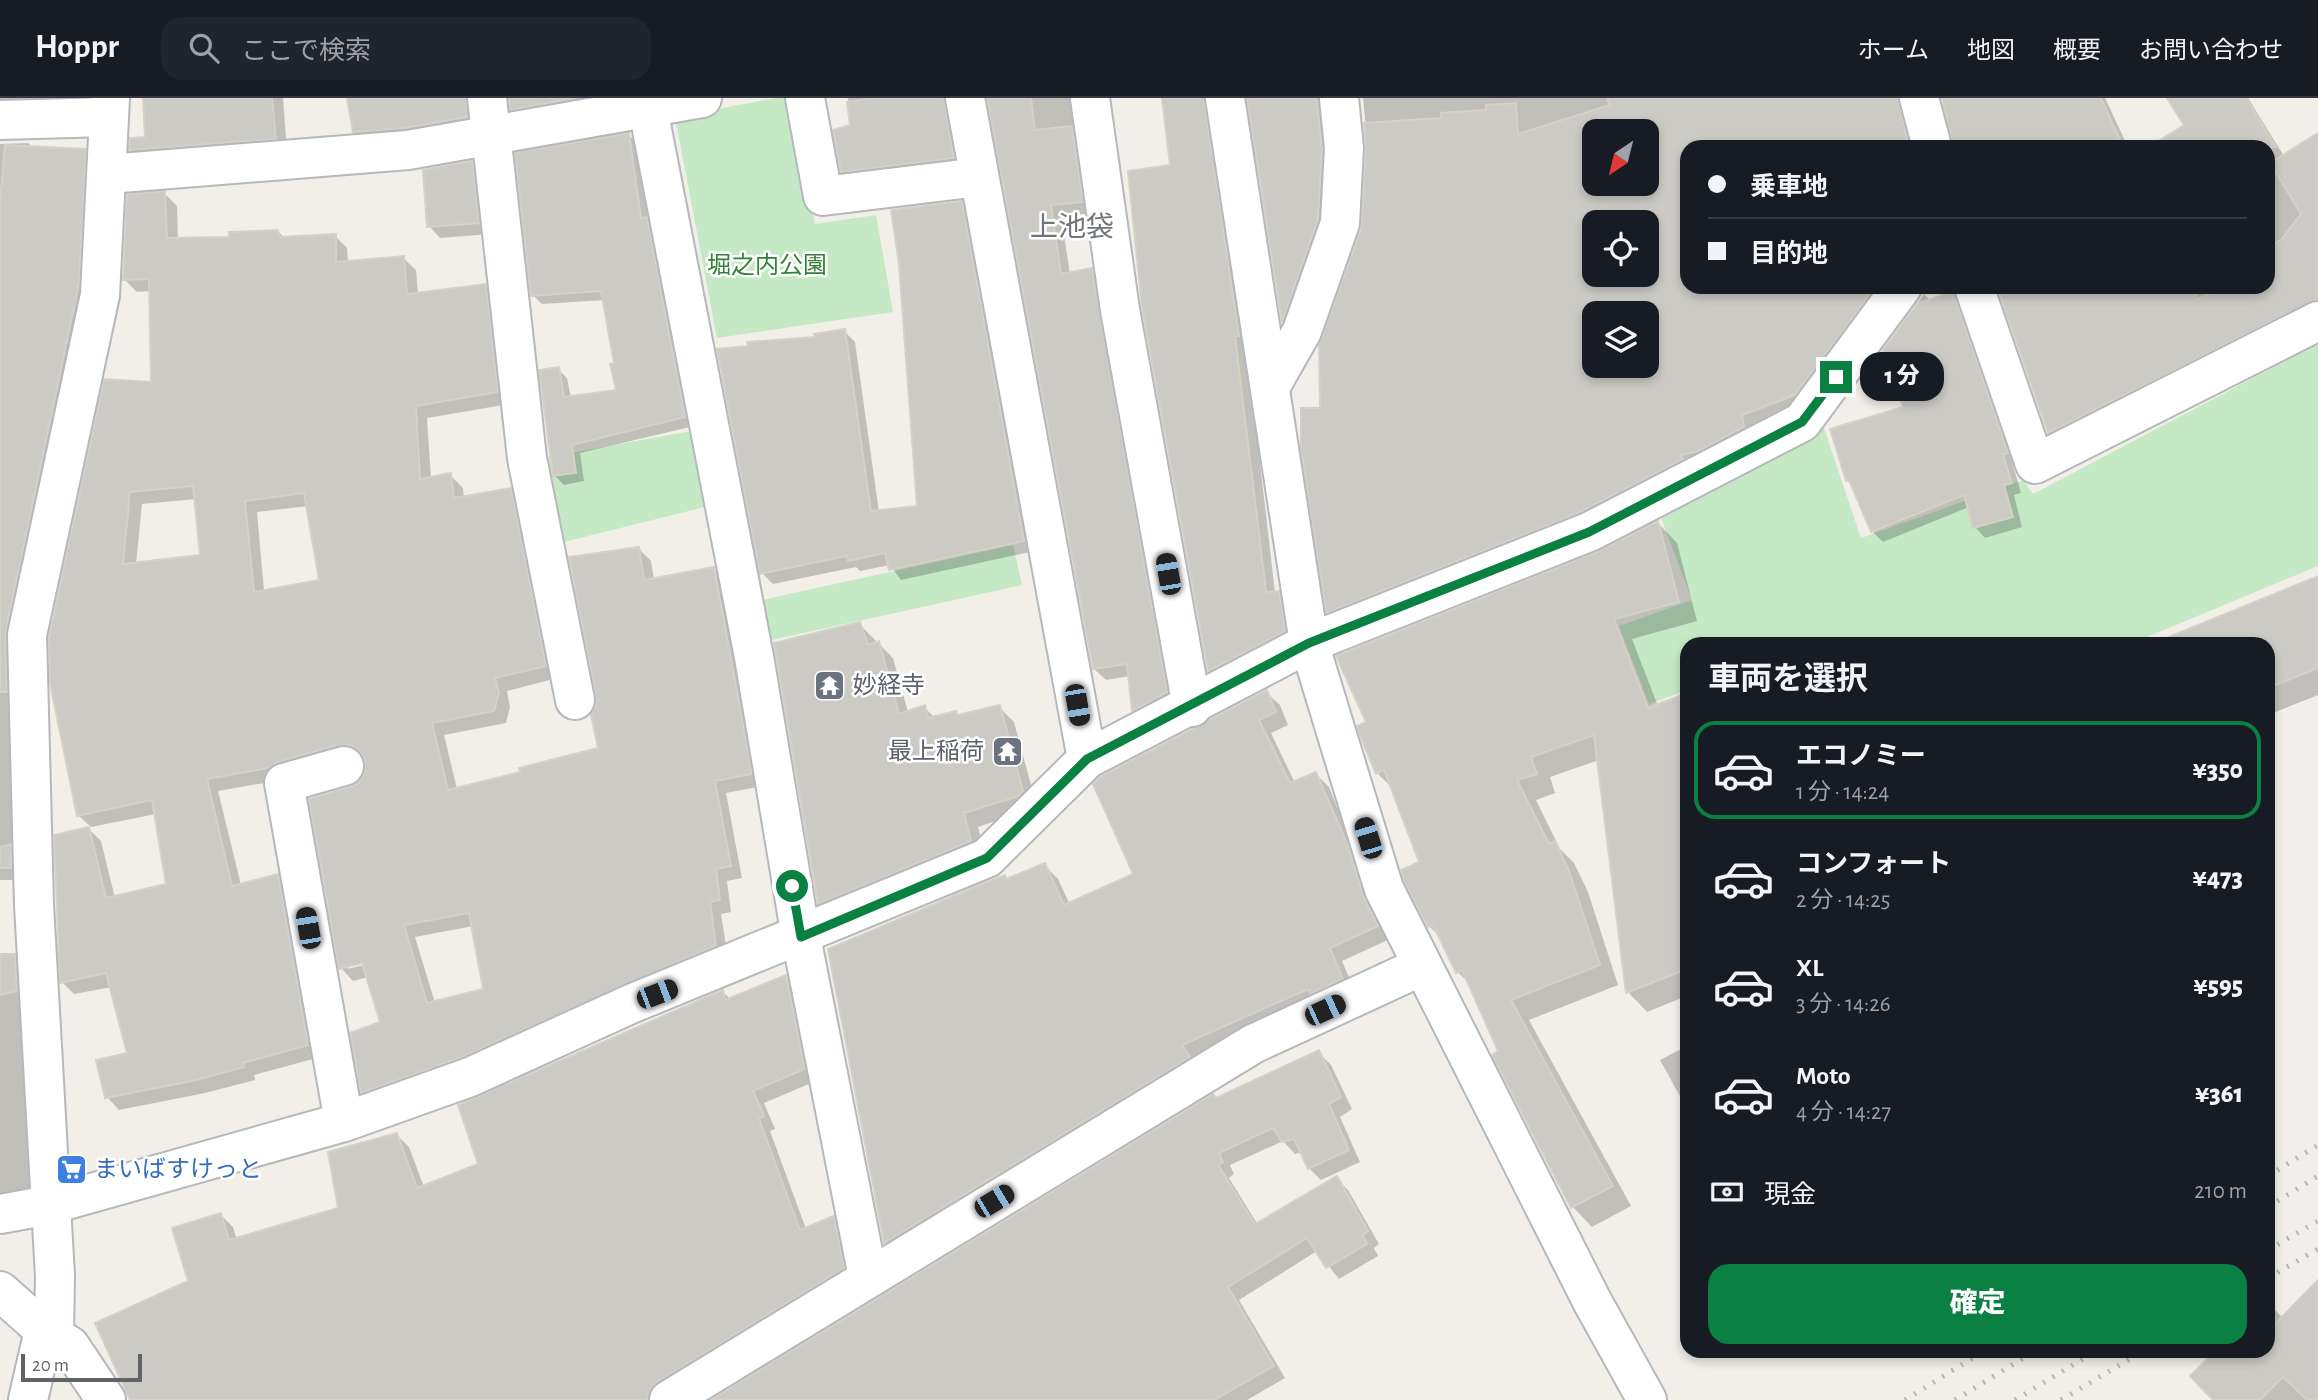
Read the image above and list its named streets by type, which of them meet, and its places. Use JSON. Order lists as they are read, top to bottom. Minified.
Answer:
{"districts":["上池袋"],"parks":["堀之内公園"],"places":{"temple":["妙経寺","最上稲荷"],"supermarket":["まいばすけっと"]},"scale_bar":"20 m","north":"bottom left","page":{"header":"Hoppr","search":"ここで検索","nav":["ホーム","地図","概要","お問い合わせ"],"banner":["乗車地","目的地"],"bubble":"1 分","heading":"車両を選択","list":[{"name":"エコノミー","note":"1 分 · 14:24","value":"¥350"},{"name":"コンフォート","note":"2 分 · 14:25","value":"¥473"},{"name":"XL","note":"3 分 · 14:26","value":"¥595"},{"name":"Moto","note":"4 分 · 14:27","value":"¥361"}],"pay":["現金","210 m"],"buttons":"確定","scale":"20 m"}}
